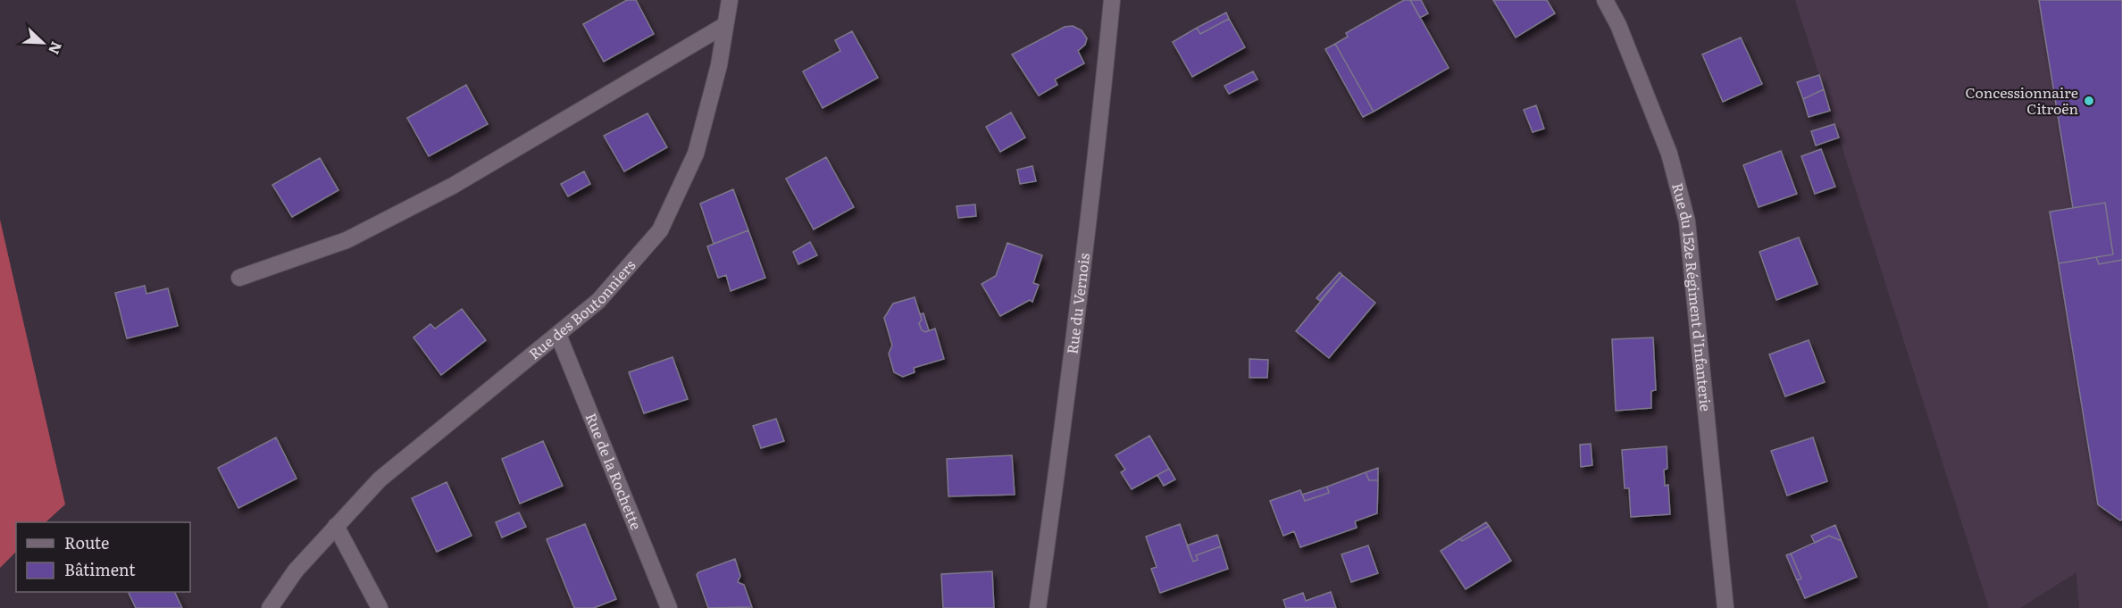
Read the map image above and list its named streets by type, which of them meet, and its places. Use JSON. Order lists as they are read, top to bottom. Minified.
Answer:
{"streets":{"street":["Rue du 152e Régiment d'Infanterie","Rue du Vernois","Rue des Boutonniers","Rue de la Rochette"]},"crossings":[["Rue des Boutonniers","Rue de la Rochette"]],"places":["Concessionnaire Citroën"],"legend":["Route","Bâtiment"],"north":"bottom right"}
